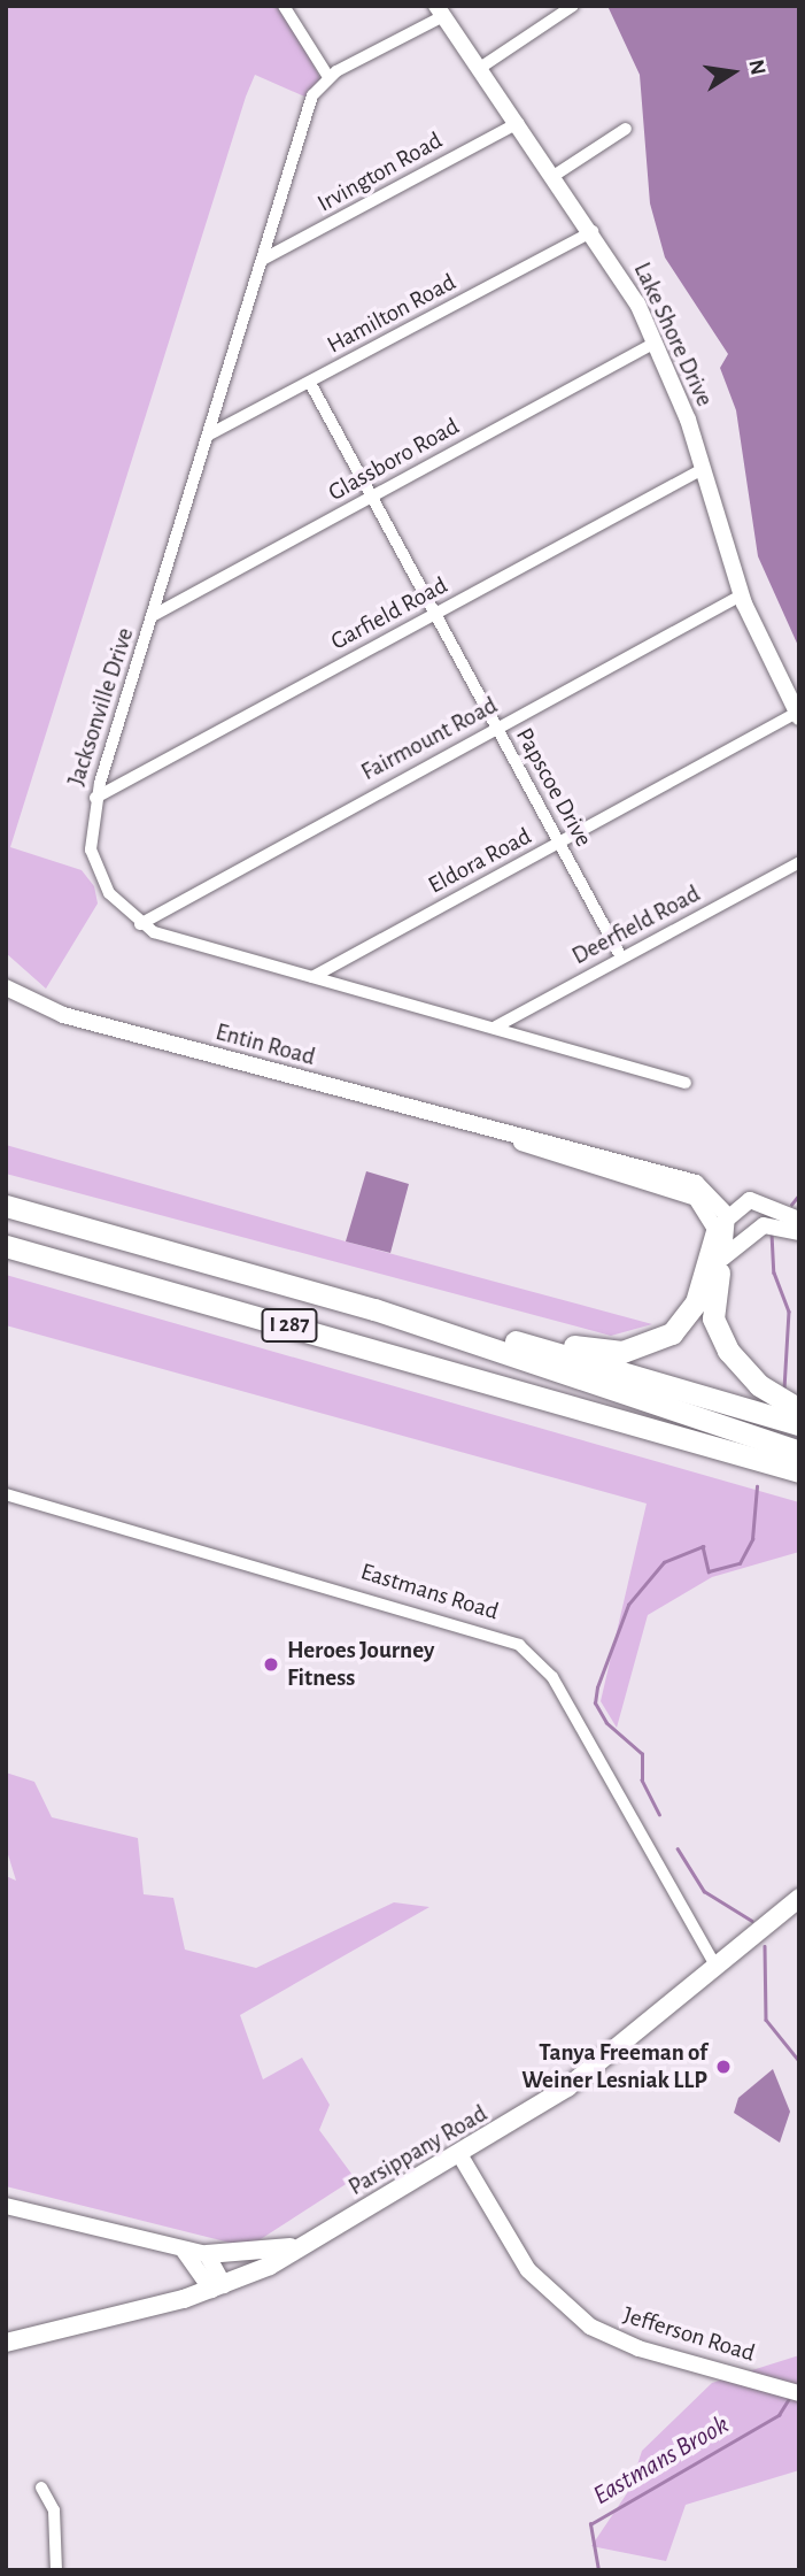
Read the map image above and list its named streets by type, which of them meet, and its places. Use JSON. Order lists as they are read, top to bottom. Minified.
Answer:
{"streets":{"highway":["I 287"],"main road":["Parsippany Road"],"street":["Irvington Road","Hamilton Road","Lake Shore Drive","Glassboro Road","Garfield Road","Jacksonville Drive","Fairmount Road","Papscoe Drive","Eldora Road","Deerfield Road","Entin Road","Eastmans Road","Jefferson Road"]},"crossings":[["Irvington Road","Lake Shore Drive"],["Irvington Road","Jacksonville Drive"],["Hamilton Road","Lake Shore Drive"],["Hamilton Road","Jacksonville Drive"],["Hamilton Road","Papscoe Drive"],["Lake Shore Drive","Glassboro Road"],["Lake Shore Drive","Garfield Road"],["Lake Shore Drive","Fairmount Road"],["Lake Shore Drive","Eldora Road"],["Glassboro Road","Jacksonville Drive"],["Glassboro Road","Papscoe Drive"],["Garfield Road","Jacksonville Drive"],["Garfield Road","Papscoe Drive"],["Jacksonville Drive","Fairmount Road"],["Jacksonville Drive","Eldora Road"],["Jacksonville Drive","Deerfield Road"],["Fairmount Road","Papscoe Drive"],["Papscoe Drive","Eldora Road"],["Papscoe Drive","Deerfield Road"],["Eastmans Road","Parsippany Road"],["Parsippany Road","Jefferson Road"]],"water":["Eastmans Brook"],"places":["Heroes Journey Fitness","Tanya Freeman of Weiner Lesniak LLP"],"north":"right"}
